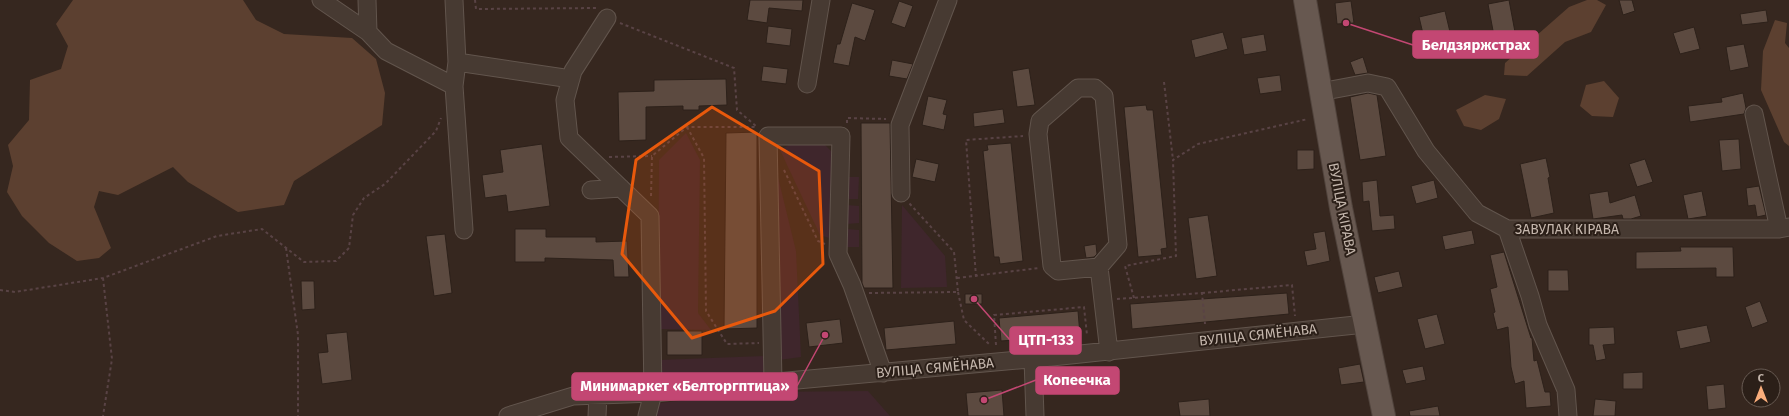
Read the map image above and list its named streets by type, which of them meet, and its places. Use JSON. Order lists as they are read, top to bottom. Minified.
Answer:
{"streets":{"main road":["ВУЛІЦА КІРАВА"],"street":["ЗАВУЛАК КІРАВА","ВУЛІЦА СЯМЁНАВА"]},"crossings":[["ВУЛІЦА КІРАВА","ЗАВУЛАК КІРАВА"],["ВУЛІЦА КІРАВА","ВУЛІЦА СЯМЁНАВА"]],"places":["Белдзяржстрах","ЦТП-133","Минимаркет «Белторгптица»","Копеечка"],"north":"top"}
